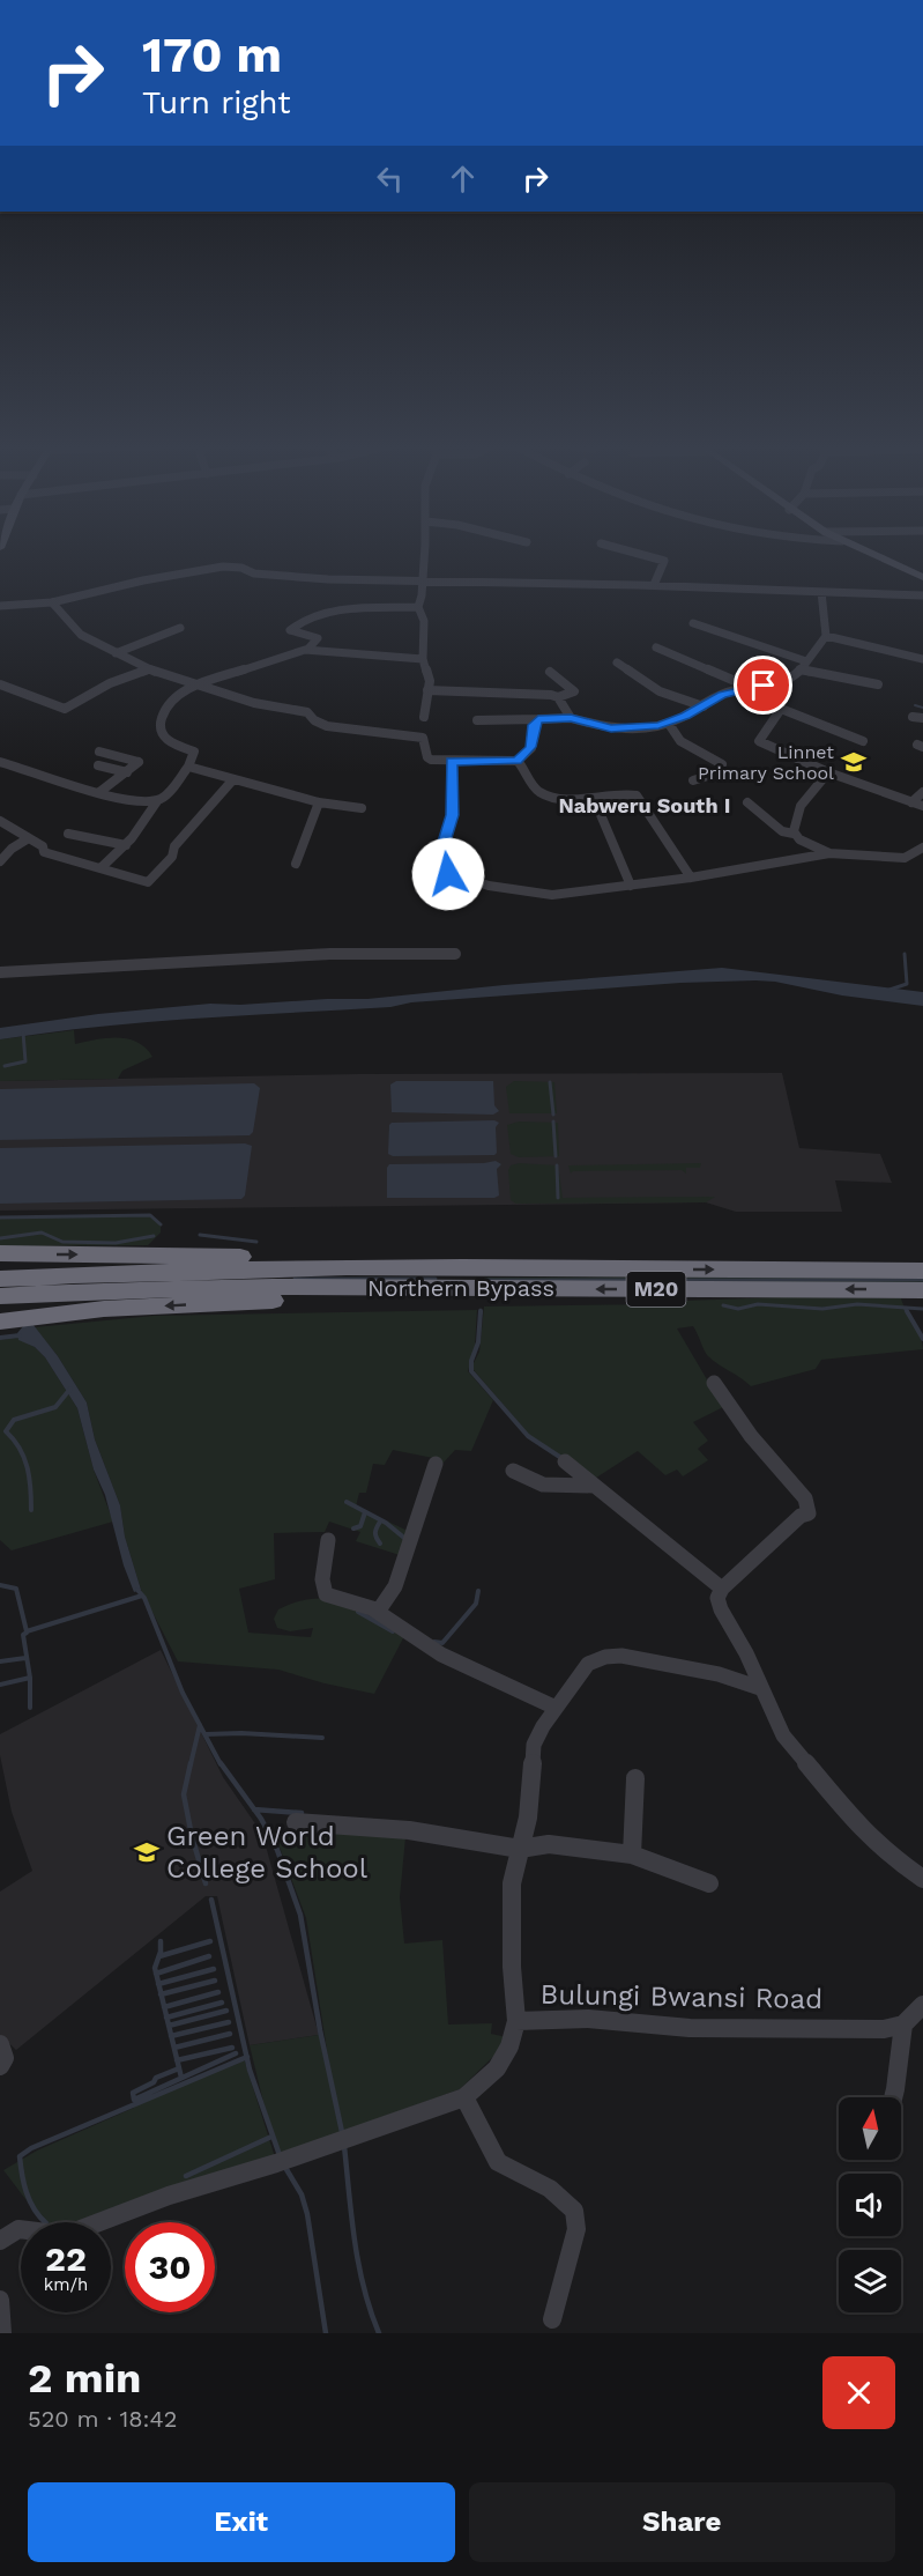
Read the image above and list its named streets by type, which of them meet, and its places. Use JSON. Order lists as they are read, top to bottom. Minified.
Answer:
{"streets":{"highway":["Northern Bypass","M20"],"street":["Bulungi Bwansi Road"]},"districts":["Nabweru South I"],"places":{"school or university":["Linnet Primary School","Green World College School"]},"north":"top","page":{"turn":["170 m","Turn right"],"speed":"22 km/h","limit":"30","heading":["2 min","520 m · 18:42"],"buttons":["Exit","Share"]}}
